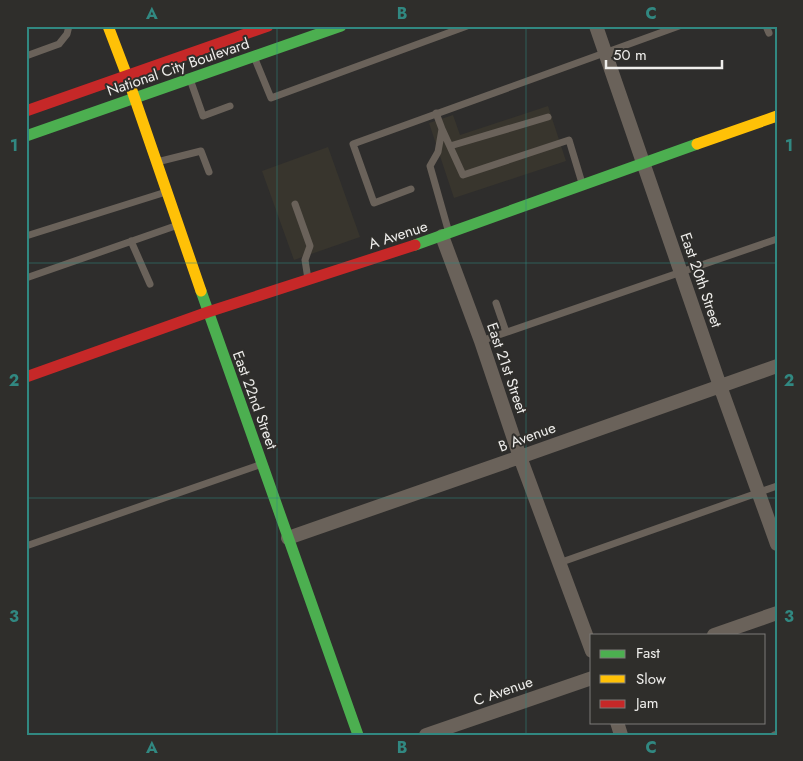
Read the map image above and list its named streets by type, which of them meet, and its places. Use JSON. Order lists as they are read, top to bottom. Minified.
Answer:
{"streets":{"street":["National City Boulevard","A Avenue","East 20th Street","East 21st Street","East 22nd Street","B Avenue","C Avenue"]},"crossings":[["National City Boulevard","East 22nd Street"],["A Avenue","East 20th Street"],["A Avenue","East 21st Street"],["A Avenue","East 22nd Street"],["East 20th Street","B Avenue"],["East 21st Street","B Avenue"],["East 22nd Street","B Avenue"]],"legend":["Fast","Slow","Jam"],"scale_bar":"50 m","grid":{"columns":["A","B","C"],"rows":["1","2","3"]}}
